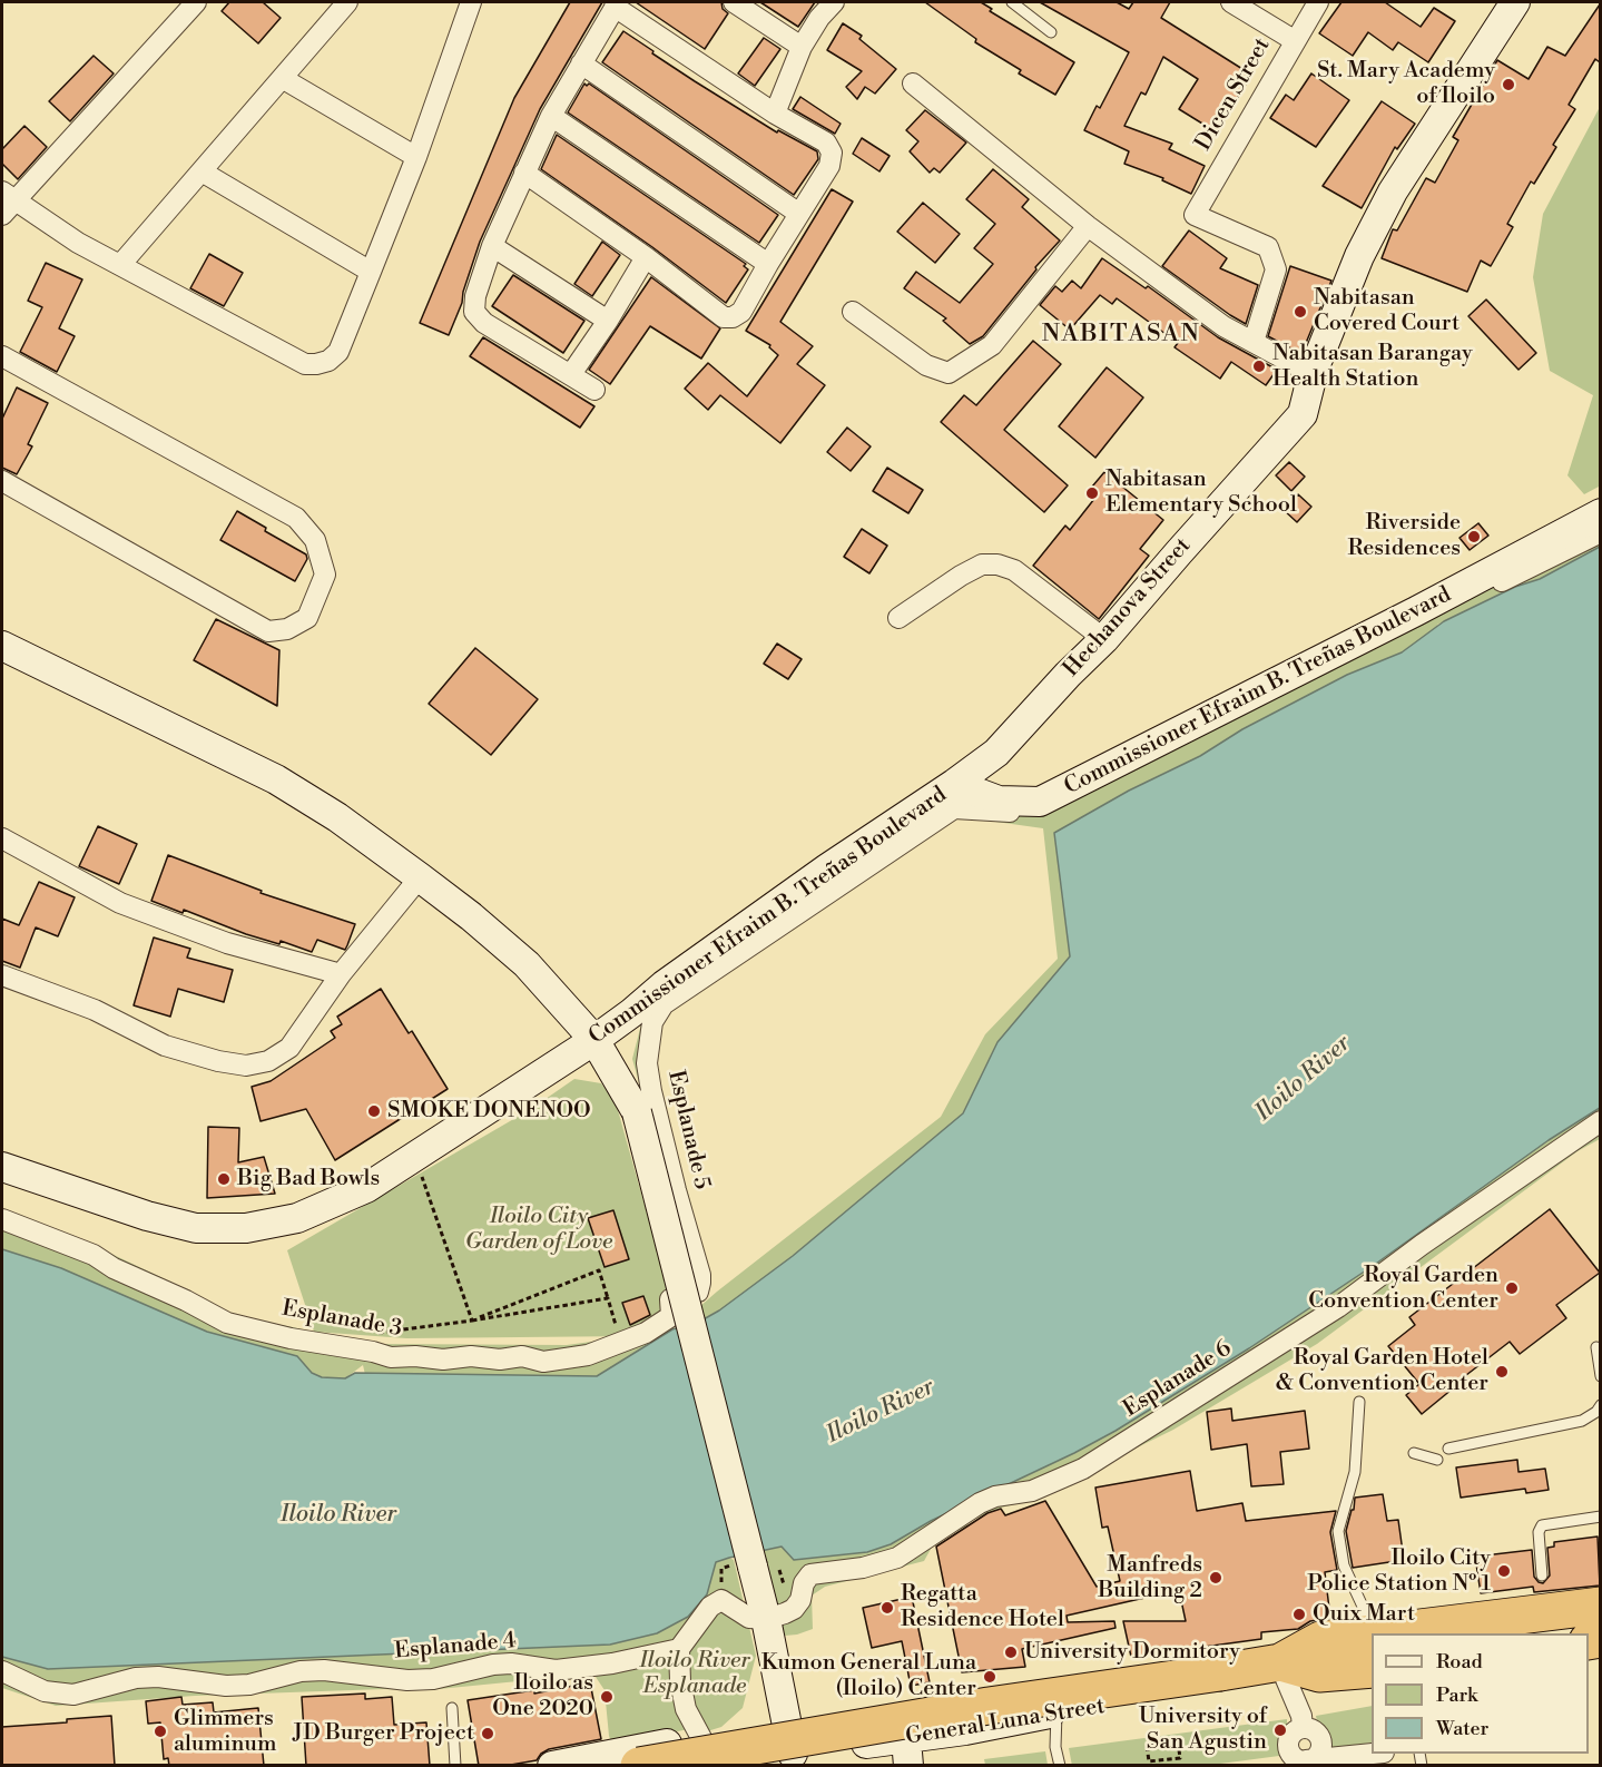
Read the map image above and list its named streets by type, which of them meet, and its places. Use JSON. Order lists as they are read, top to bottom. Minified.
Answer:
{"streets":{"highway":["General Luna Street"],"main road":["Hechanova Street","Commissioner Efraim B. Treñas Boulevard"],"street":["Dicen Street","Esplanade 5","Esplanade 3","Esplanade 6","Esplanade 4"]},"crossings":[["Hechanova Street","Commissioner Efraim B. Treñas Boulevard"],["Esplanade 5","Esplanade 3"]],"districts":["NABITASAN"],"water":["Iloilo River"],"parks":["Iloilo City Garden of Love","Iloilo River Esplanade"],"places":["St. Mary Academy of Iloilo","Nabitasan Covered Court","Nabitasan Barangay Health Station","Nabitasan Elementary School","Riverside Residences","SMOKE DONENOO","Big Bad Bowls","Royal Garden Convention Center","Royal Garden Hotel & Convention Center","Iloilo City Police Station № 1","Manfreds Building 2","Regatta Residence Hotel","Quix Mart","University Dormitory","Kumon General Luna (Iloilo) Center","Iloilo as One 2020","University of San Agustin","Glimmers aluminum","JD Burger Project"],"legend":["Road","Park","Water"]}
